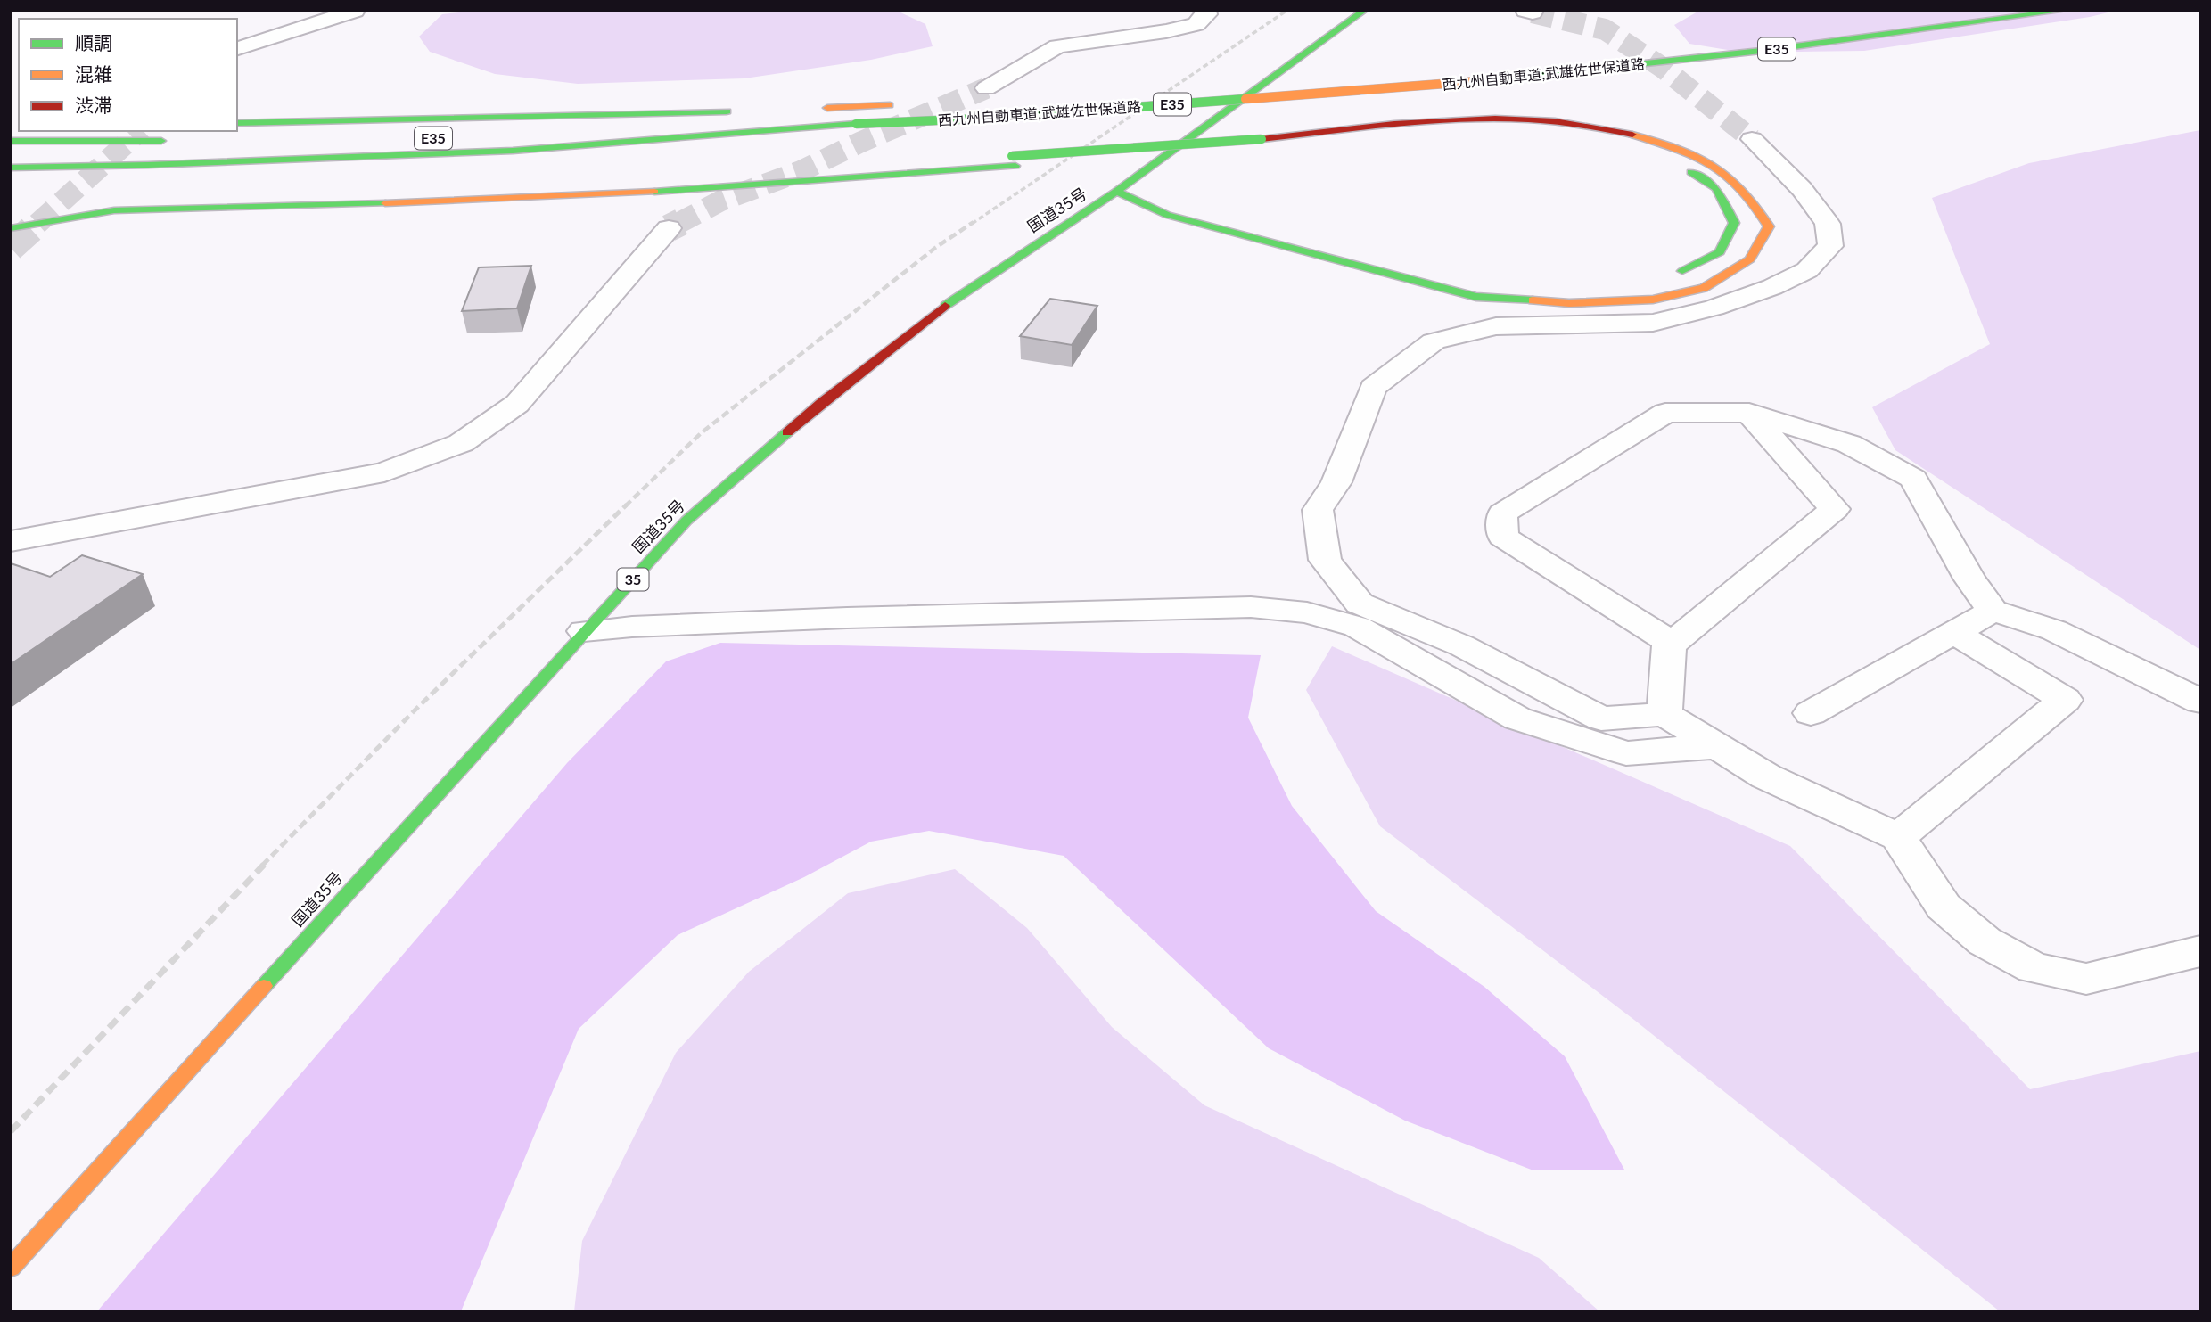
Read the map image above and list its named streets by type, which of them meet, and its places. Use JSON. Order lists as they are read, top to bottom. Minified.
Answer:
{"streets":{"highway":["E35","西九州自動車道;武雄佐世保道路","国道35号","35"]},"legend":["順調","混雑","渋滞"]}
